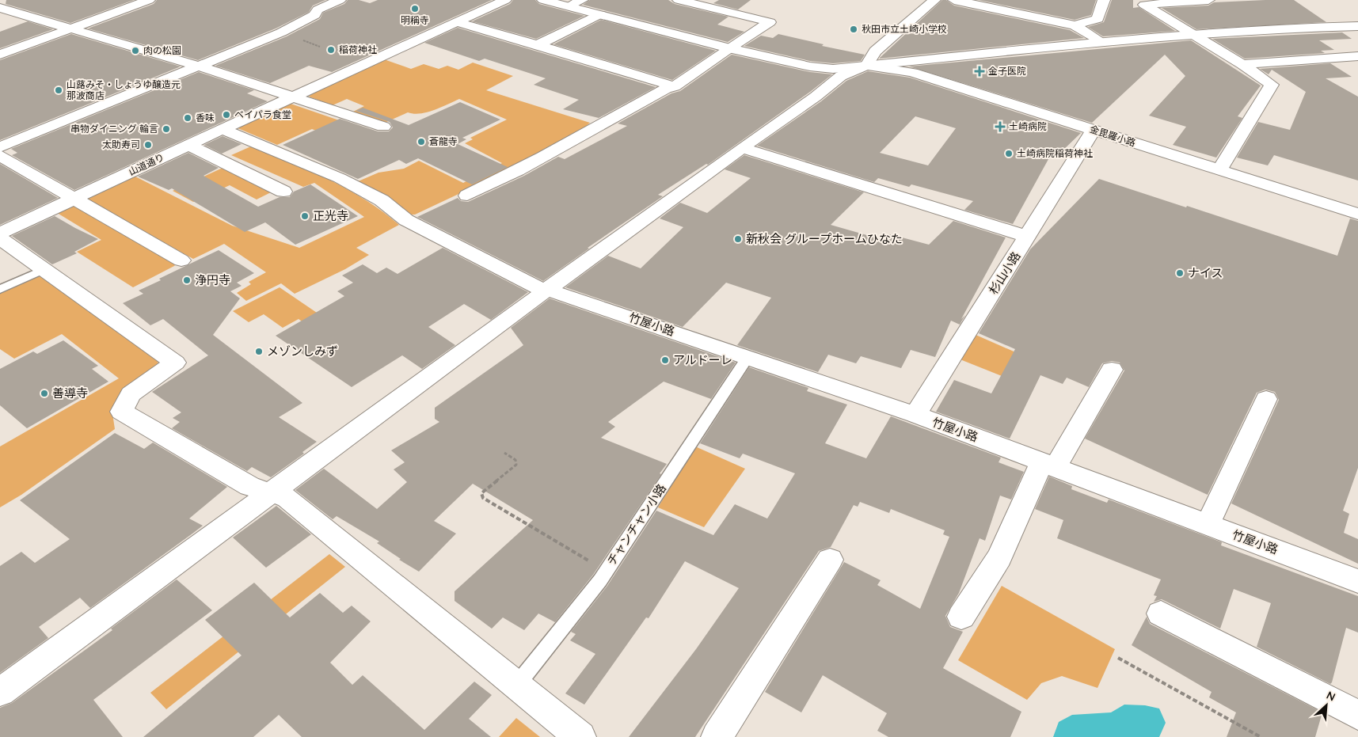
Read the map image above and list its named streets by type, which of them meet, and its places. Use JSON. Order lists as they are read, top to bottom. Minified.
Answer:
{"streets":{"street":["金毘羅小路","山道通り","杉山小路","竹屋小路"],"lane":["チャンチャン小路"]},"crossings":[["金毘羅小路","杉山小路"],["山道通り","竹屋小路"],["杉山小路","竹屋小路"],["竹屋小路","チャンチャン小路"]],"places":{"other":["明稱寺","秋田市立土崎小学校","稲荷神社","肉の松園","山蕗みそ・しょうゆ醸造元 那波商店","ベイパラ食堂","香味","串物ダイニング 輪言","蒼龍寺","太助寿司","土崎病院稲荷神社","正光寺","新秋会 グループホームひなた","ナイス","浄円寺","メゾンしみず","アルドーレ","善導寺"],"health":["金子医院","土崎病院"]},"north":"top right"}
